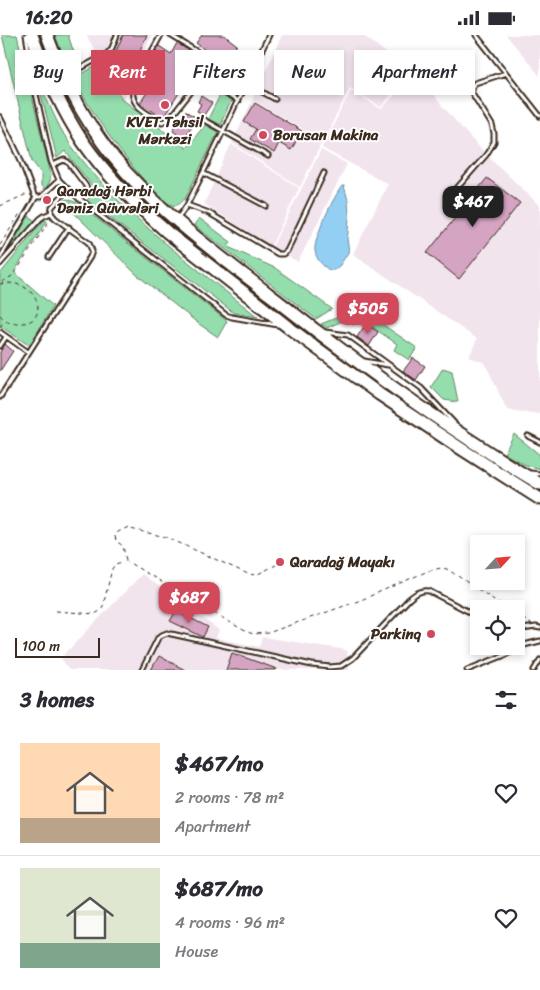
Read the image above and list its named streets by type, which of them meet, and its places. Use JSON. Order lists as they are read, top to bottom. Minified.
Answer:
{"places":["KVET Təhsil Mərkəzi","Borusan Makina","Qaradağ Hərbi Dəniz Qüvvələri","Qaradağ Mayakı","Parkinq"],"scale_bar":"100 m","north":"top right","page":{"status":"16:20","chip":["Buy","Rent","Filters","New","Apartment"],"price":["$467","$505","$687"],"scale":"100 m","heading":"3 homes","list":[{"name":"$467/mo","note":"2 rooms · 78 m² · Apartment"},{"name":"$687/mo","note":"4 rooms · 96 m² · House"}]}}
